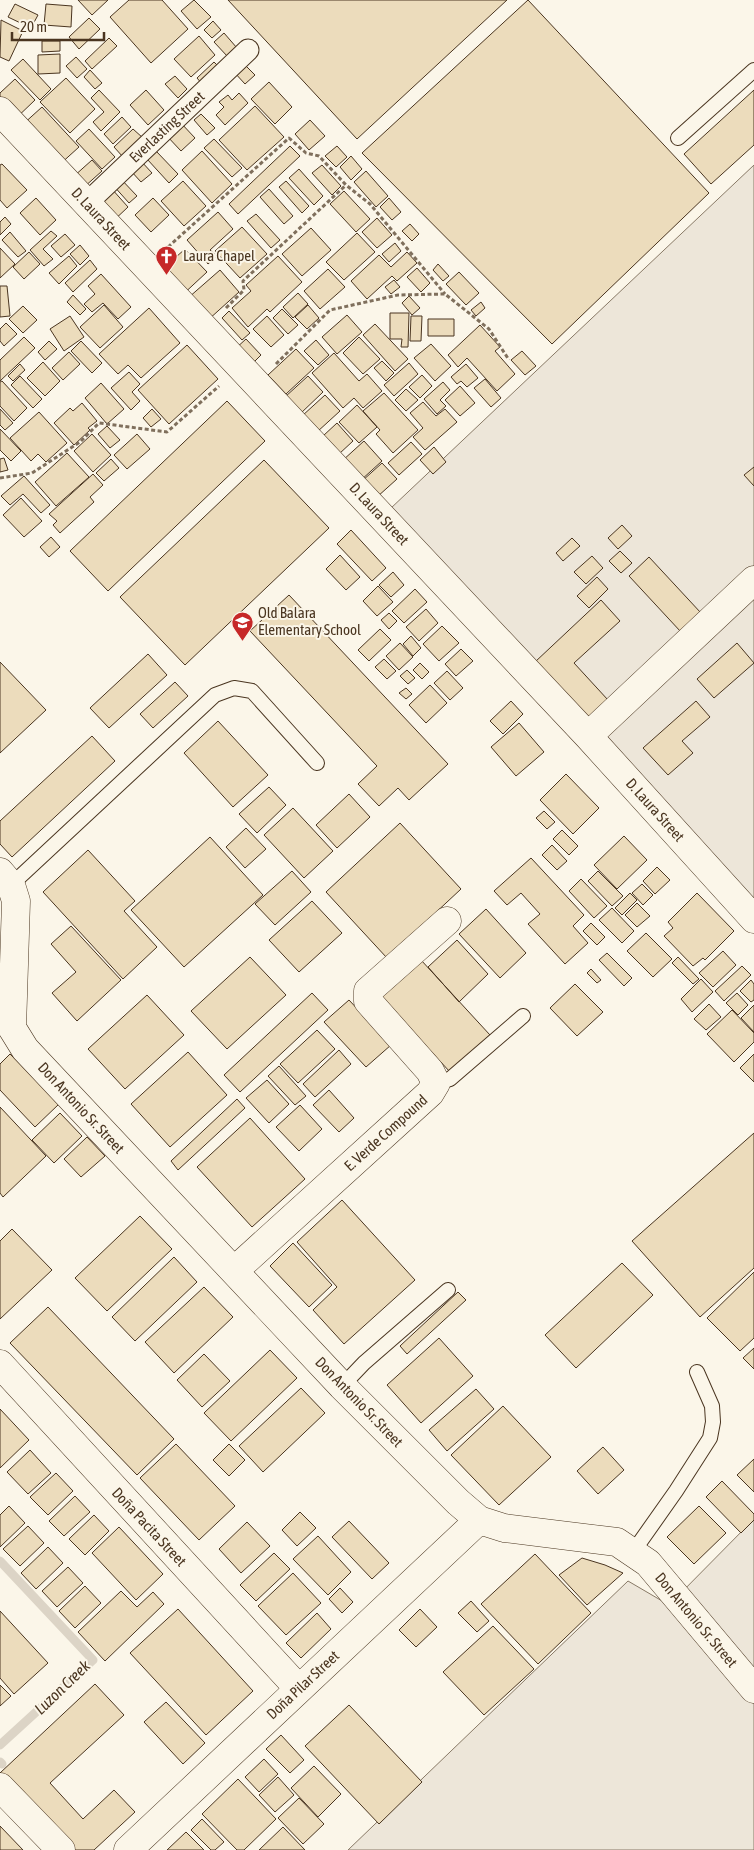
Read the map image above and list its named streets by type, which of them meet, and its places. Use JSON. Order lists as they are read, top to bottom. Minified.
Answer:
{"streets":{"street":["Everlasting Street","D. Laura Street","Don Antonio Sr. Street","E. Verde Compound","Doña Pacita Street","Doña Pilar Street"]},"crossings":[["Everlasting Street","D. Laura Street"],["Don Antonio Sr. Street","E. Verde Compound"],["Don Antonio Sr. Street","Doña Pilar Street"],["Doña Pacita Street","Doña Pilar Street"]],"water":["Luzon Creek"],"places":{"church":["Laura Chapel"],"school or university":["Old Balara Elementary School"]},"scale_bar":"20 m"}
